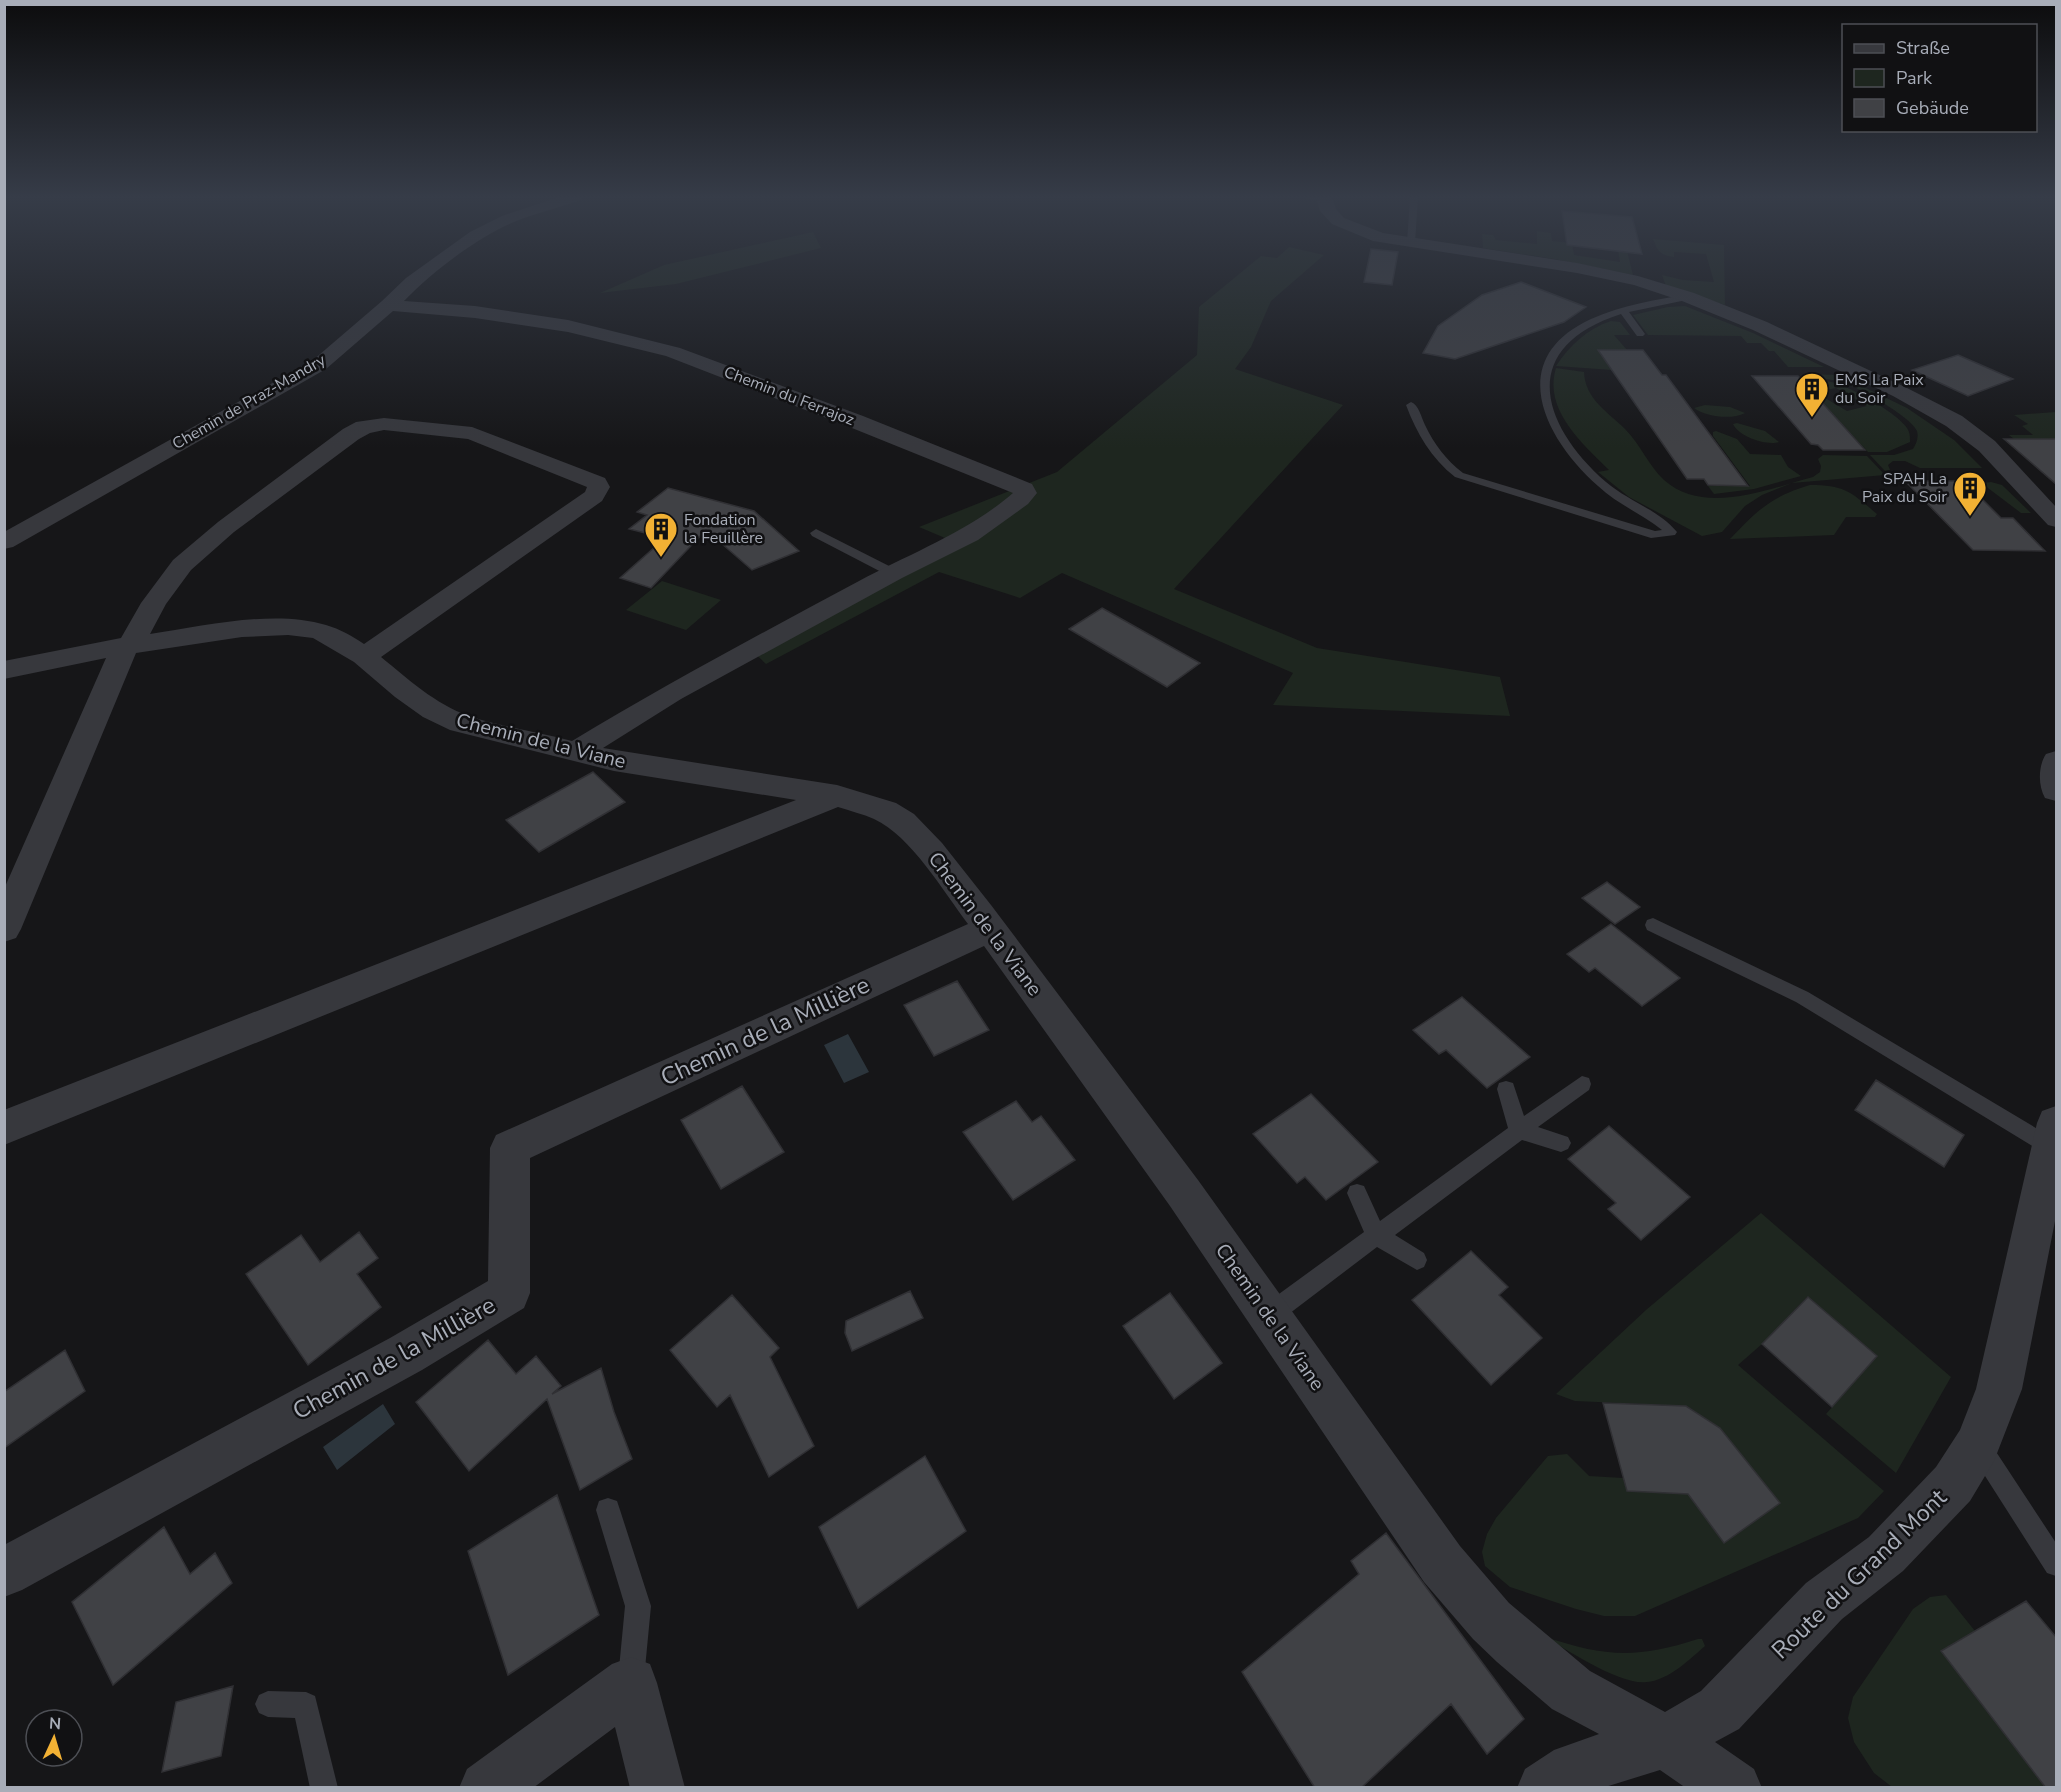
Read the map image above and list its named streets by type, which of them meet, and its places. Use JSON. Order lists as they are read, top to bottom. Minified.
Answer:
{"streets":{"street":["Chemin du Ferrajoz","Chemin de Praz-Mandry","Chemin de la Viane","Chemin de la Millière","Route du Grand Mont"]},"crossings":[["Chemin du Ferrajoz","Chemin de Praz-Mandry"],["Chemin de la Viane","Chemin de la Millière"],["Chemin de la Viane","Route du Grand Mont"]],"places":{"building":["EMS La Paix du Soir","SPAH La Paix du Soir","Fondation la Feuillère"]},"legend":["Straße","Park","Gebäude"],"north":"top"}
